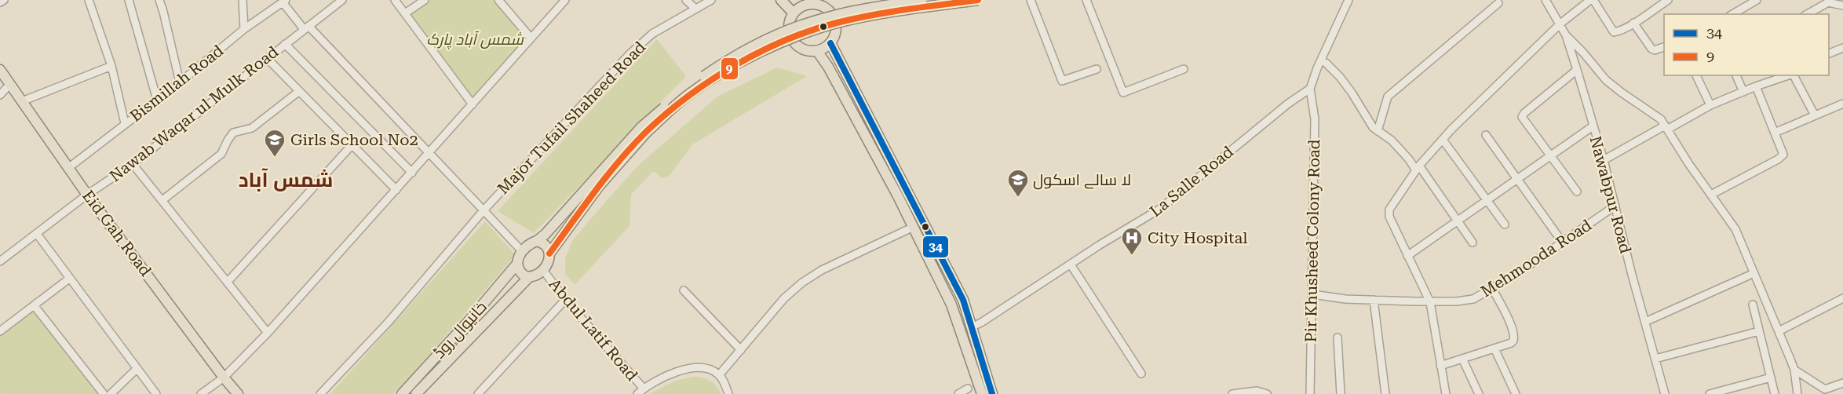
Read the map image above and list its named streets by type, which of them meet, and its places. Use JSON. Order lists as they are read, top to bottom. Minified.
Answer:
{"streets":{"main road":["Eid Gah Road","خانیوال روڈ"],"street":["Bismillah Road","Nawab Waqar ul Mulk Road","Major Tufail Shaheed Road","La Salle Road","Nawabpur Road","Pir Khusheed Colony Road","Mehmooda Road","Abdul Latif Road"]},"crossings":[["Bismillah Road","Eid Gah Road"],["Nawab Waqar ul Mulk Road","Eid Gah Road"],["La Salle Road","Pir Khusheed Colony Road"],["Nawabpur Road","Mehmooda Road"],["Pir Khusheed Colony Road","Mehmooda Road"],["خانیوال روڈ","Abdul Latif Road"]],"districts":["شمس آباد"],"parks":["شمس آباد پارک"],"places":{"school or university":["Girls School No2","لا سالے اسکول"],"hospital":["City Hospital"]},"lines":["transit line 9","transit line 34"],"legend":["34","9"]}
